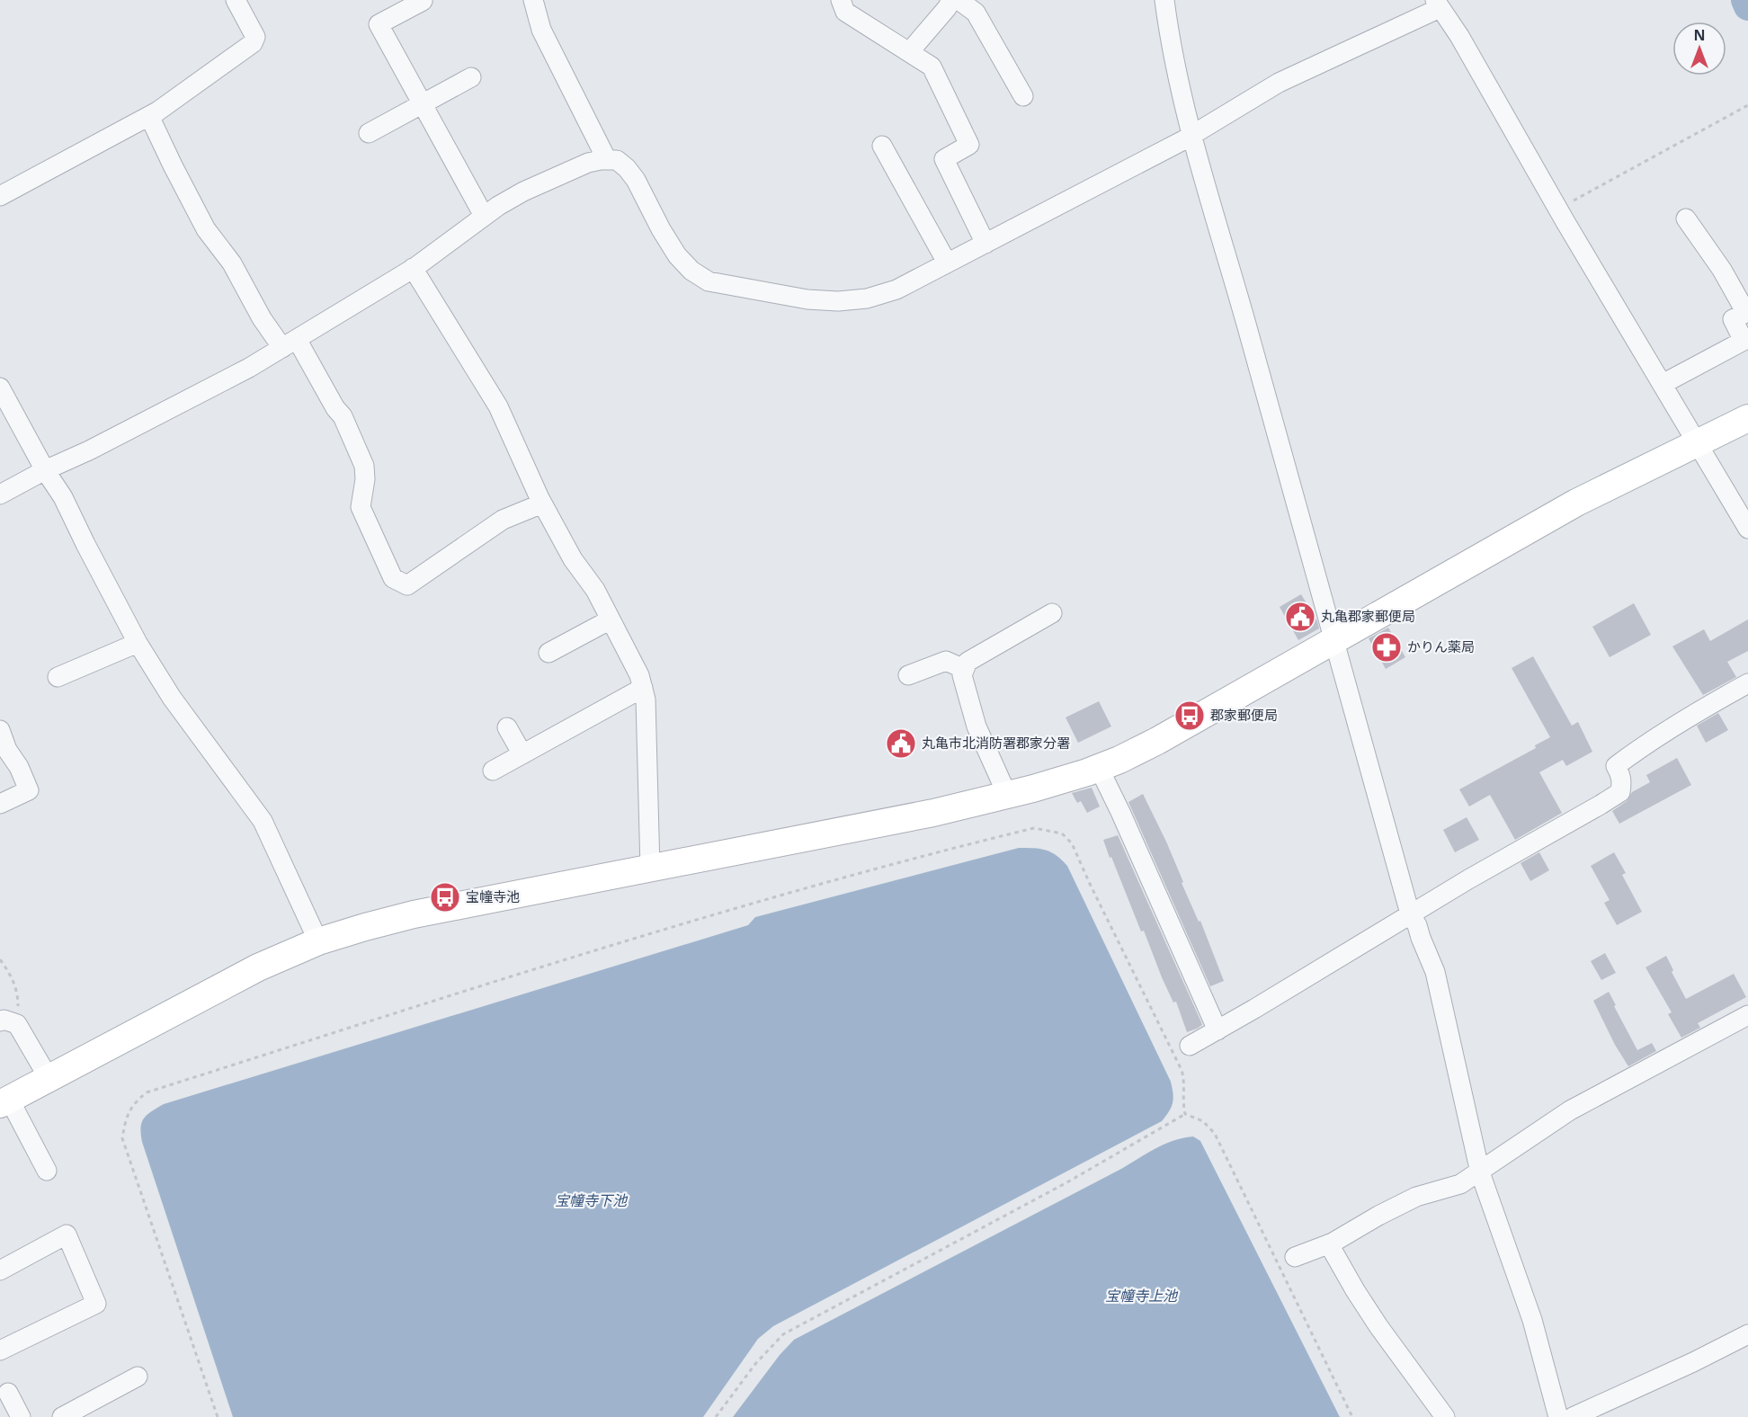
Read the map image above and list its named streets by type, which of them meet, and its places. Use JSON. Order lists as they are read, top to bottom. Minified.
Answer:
{"water":["宝幢寺下池","宝幢寺上池"],"places":{"public building":["丸亀郡家郵便局","丸亀市北消防署郡家分署"],"pharmacy":["かりん薬局"],"bus stop":["郡家郵便局","宝幢寺池"]},"north":"top"}
